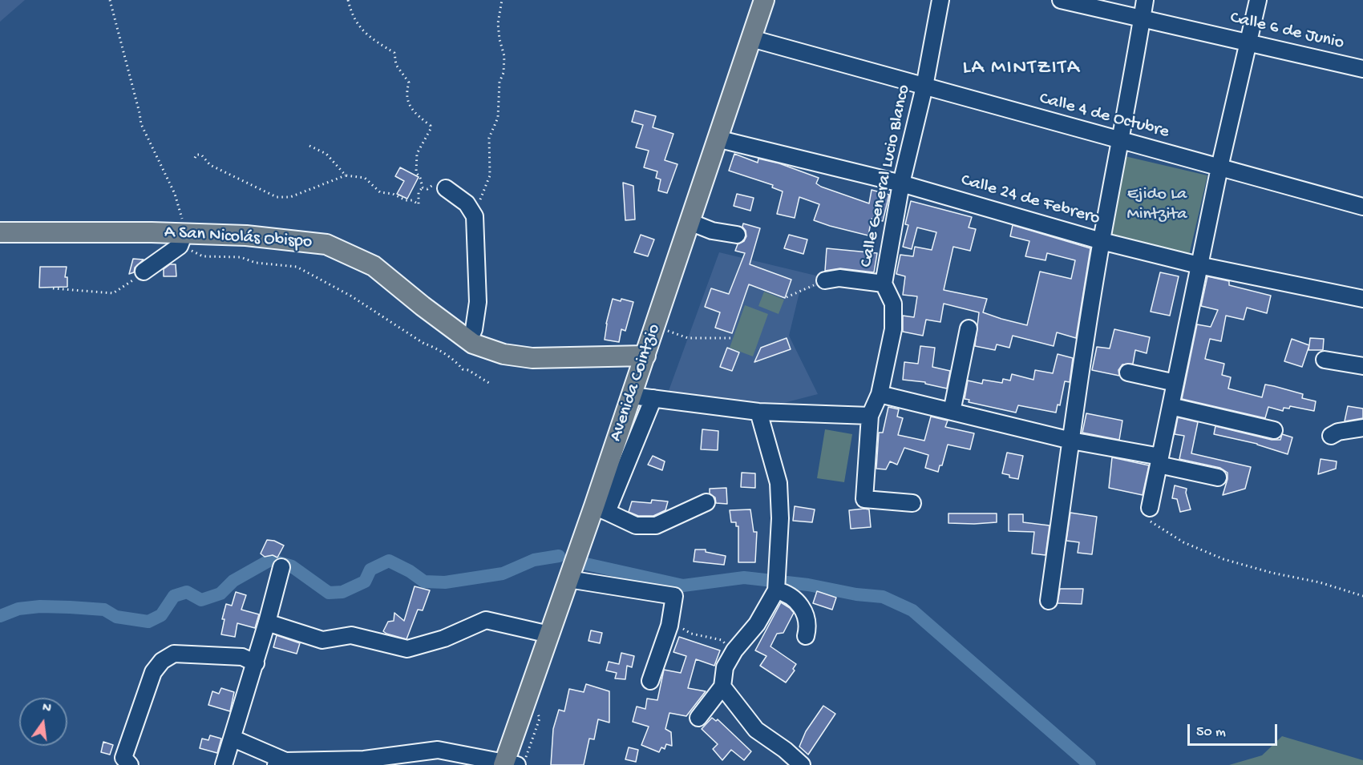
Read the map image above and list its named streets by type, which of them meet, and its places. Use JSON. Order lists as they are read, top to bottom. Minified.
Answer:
{"streets":{"main road":["A San Nicolás Obispo","Avenida Cointzio"],"street":["Calle 6 de Junio","Calle 4 de Octubre","Calle General Lucio Blanco","Calle 24 de Febrero"]},"crossings":[["Calle 4 de Octubre","Calle General Lucio Blanco"],["Calle 4 de Octubre","Avenida Cointzio"],["Calle General Lucio Blanco","Calle 24 de Febrero"],["Calle 24 de Febrero","Avenida Cointzio"],["A San Nicolás Obispo","Avenida Cointzio"]],"districts":["LA MINTZITA"],"parks":["Ejido La Mintzita"],"scale_bar":"50 m","north":"top"}
